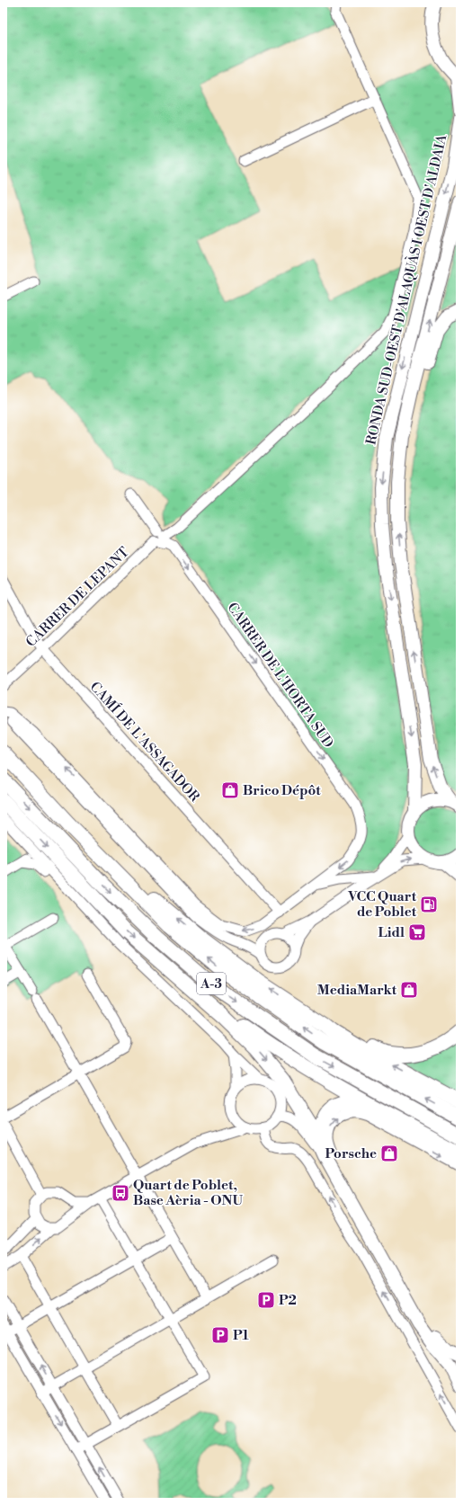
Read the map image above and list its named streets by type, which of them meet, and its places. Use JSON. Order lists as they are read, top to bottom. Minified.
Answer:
{"streets":{"highway":["A-3"],"main road":["RONDA SUD-OEST D'ALAQUÀS I OEST D'ALDAIA"],"street":["CARRER DE LEPANT","CARRER DE L'HORTA SUD","CAMÍ DE L'ASSAGADOR"]},"crossings":[["CARRER DE LEPANT","CARRER DE L'HORTA SUD"],["CARRER DE LEPANT","CAMÍ DE L'ASSAGADOR"]],"one_way":["CARRER DE L'HORTA SUD"],"places":{"shop":["Brico Dépôt","MediaMarkt","Porsche"],"fuel station":["VCC Quart de Poblet"],"supermarket":["Lidl"],"bus stop":["Quart de Poblet, Base Aèria - ONU"],"parking":["P2","P1"]}}
